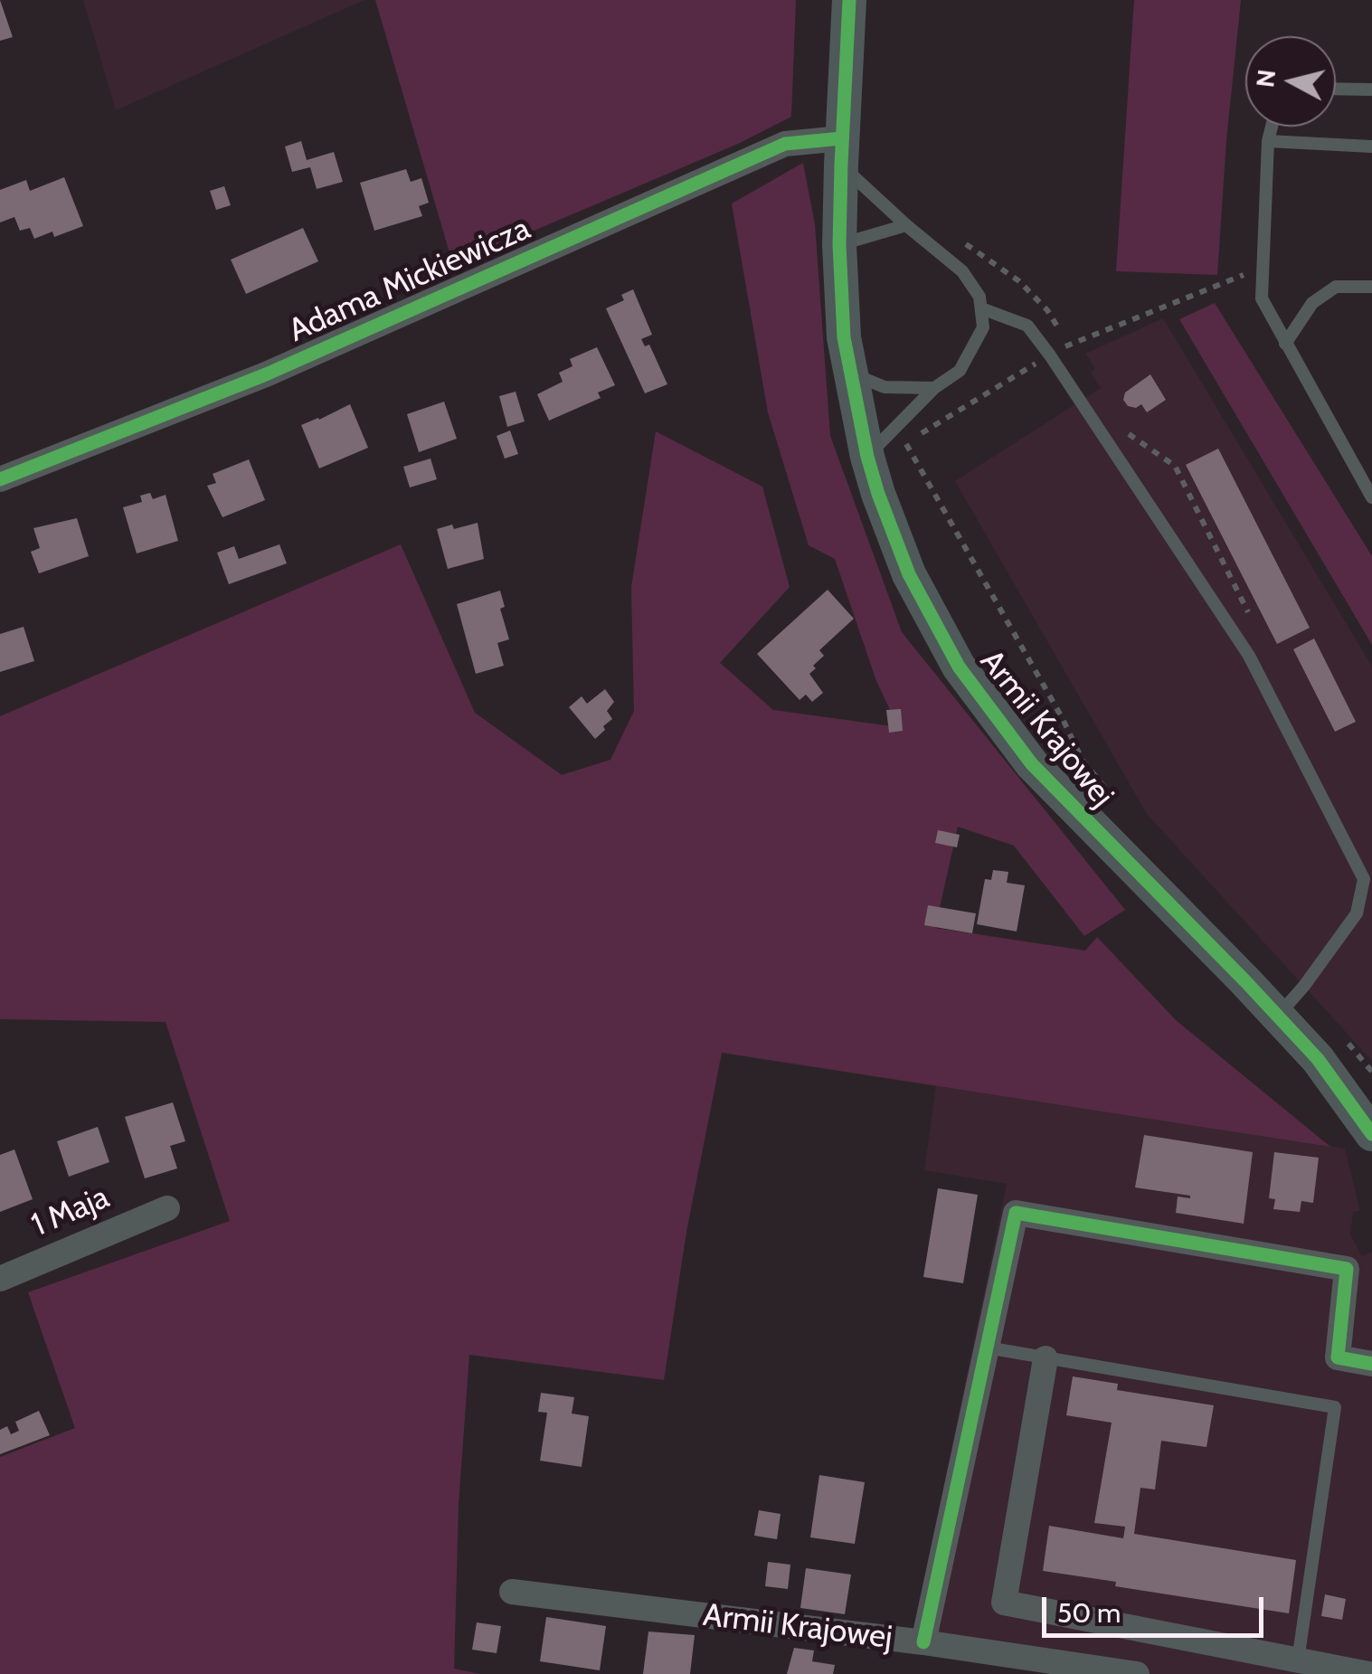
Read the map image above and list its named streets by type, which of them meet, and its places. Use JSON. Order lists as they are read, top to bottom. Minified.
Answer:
{"streets":{"street":["Adama Mickiewicza","Armii Krajowej","1 Maja"]},"crossings":[["Adama Mickiewicza","Armii Krajowej"]],"scale_bar":"50 m","north":"left"}
